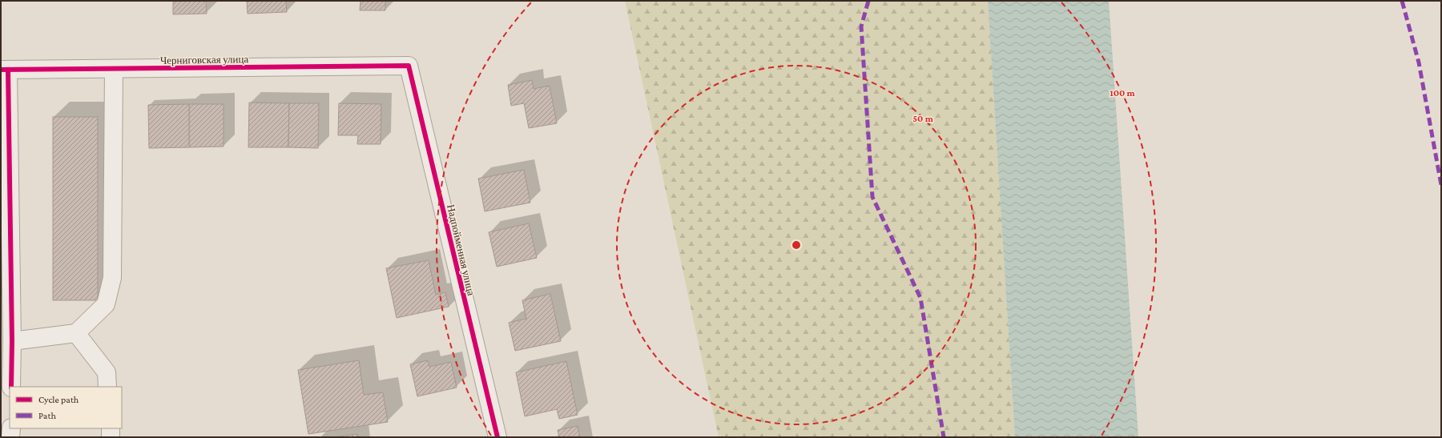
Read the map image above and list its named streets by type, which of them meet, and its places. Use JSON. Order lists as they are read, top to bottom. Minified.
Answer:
{"streets":{"street":["Черниговская улица","Надпойменная улица"]},"crossings":[["Черниговская улица","Надпойменная улица"]],"legend":["Cycle path","Path"],"rings":["100 m","50 m"]}
